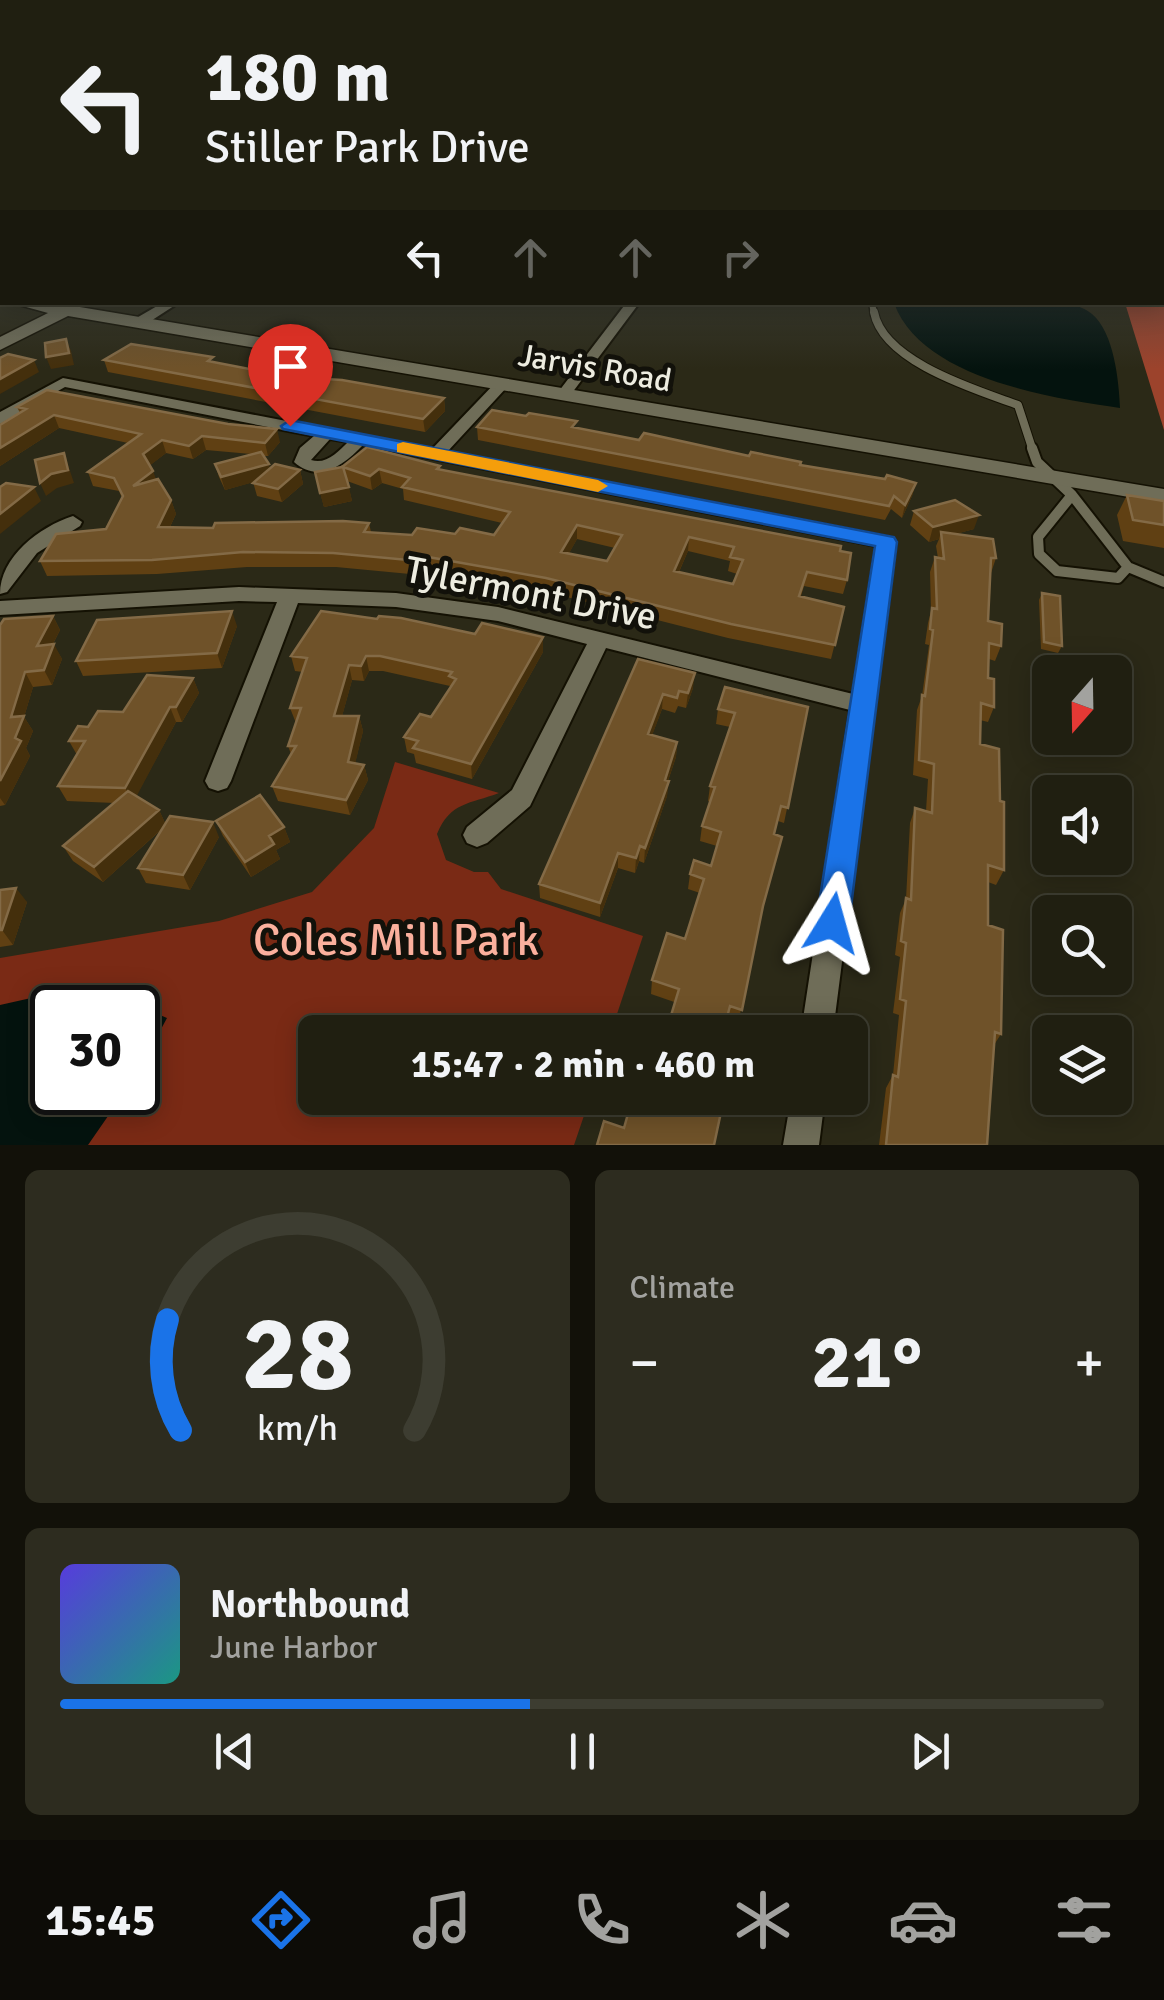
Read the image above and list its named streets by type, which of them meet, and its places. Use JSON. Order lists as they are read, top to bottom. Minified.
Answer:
{"streets":{"street":["Jarvis Road","Tylermont Drive"]},"parks":["Coles Mill Park"],"north":"bottom","page":{"turn":["180 m","Stiller Park Drive"],"limit":"30","trip":"15:47 · 2 min · 460 m","tile":"Climate","heat":["−","21°","+"],"song":["Northbound","June Harbor"],"tabs":"15:45","gauge":["28","km/h"]}}
